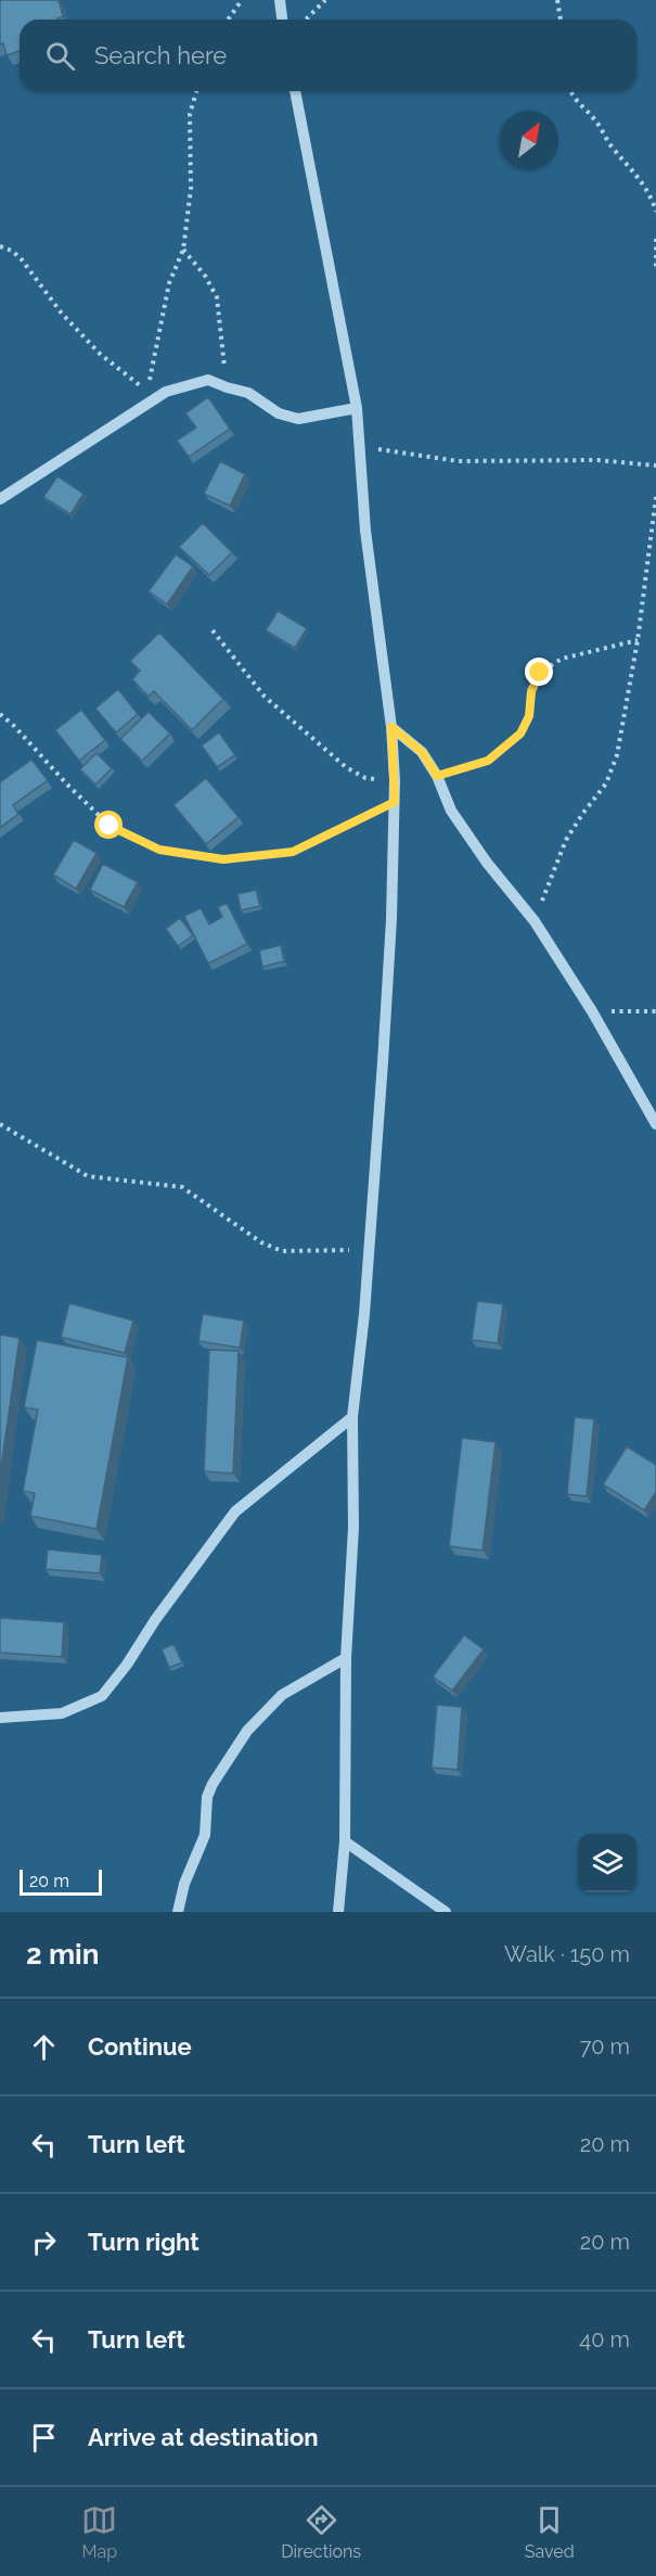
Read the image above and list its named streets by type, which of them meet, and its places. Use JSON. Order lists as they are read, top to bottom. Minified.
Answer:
{"scale_bar":"20 m","north":"top right","page":{"search":"Search here","scale":"20 m","heading":["2 min","Walk · 150 m"],"list":[["Continue","70 m"],["Turn left","20 m"],["Turn right","20 m"],["Turn left","40 m"],"Arrive at destination"],"nav":["Map","Directions","Saved"]}}
